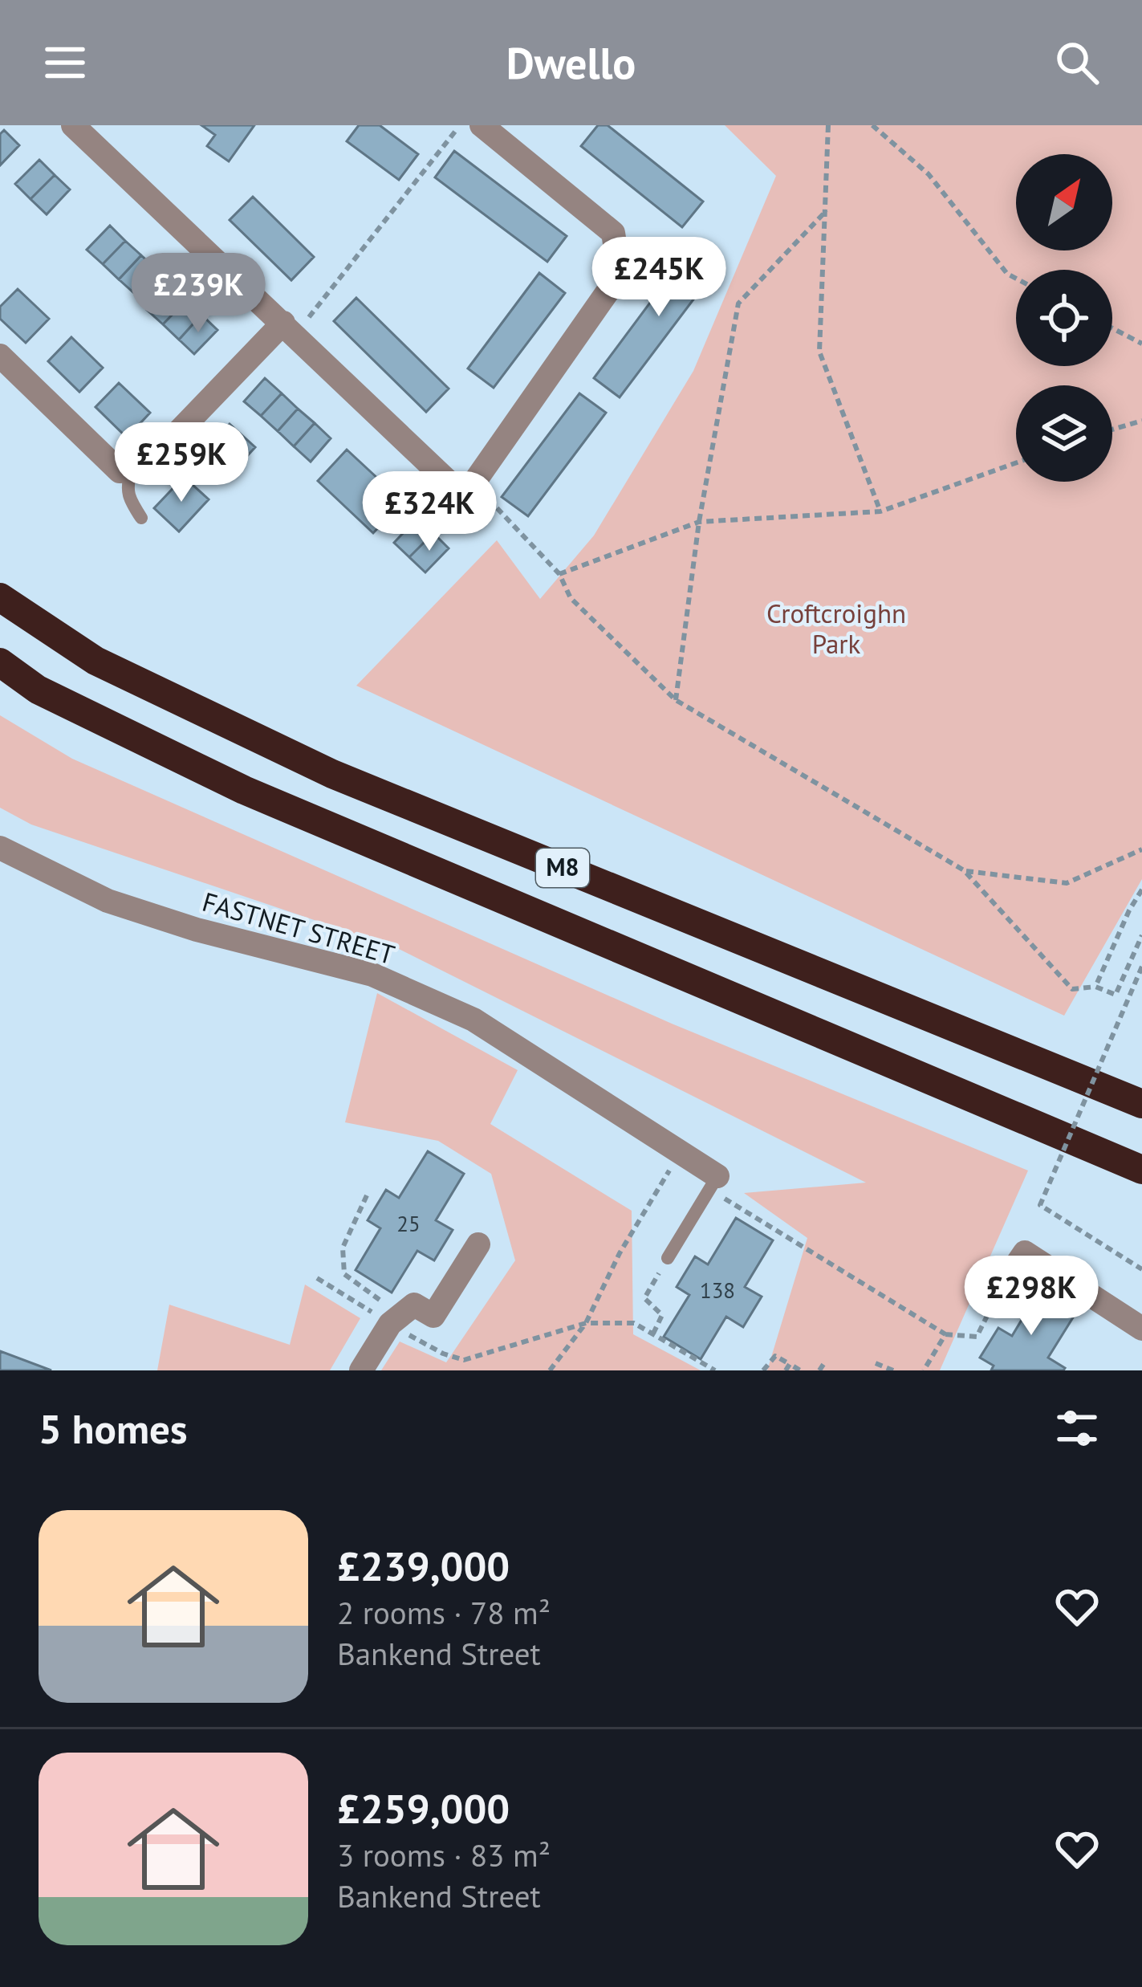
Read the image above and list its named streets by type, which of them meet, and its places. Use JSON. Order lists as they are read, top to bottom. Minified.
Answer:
{"streets":{"highway":["M8"],"street":["FASTNET STREET"]},"parks":["Croftcroighn Park"],"house_numbers":["25","138"],"north":"top right","page":{"header":"Dwello","price":["£245K","£239K","£259K","£324K","£298K"],"heading":"5 homes","list":[{"name":"£239,000","note":"2 rooms · 78 m² · Bankend Street"},{"name":"£259,000","note":"3 rooms · 83 m² · Bankend Street"}]}}
